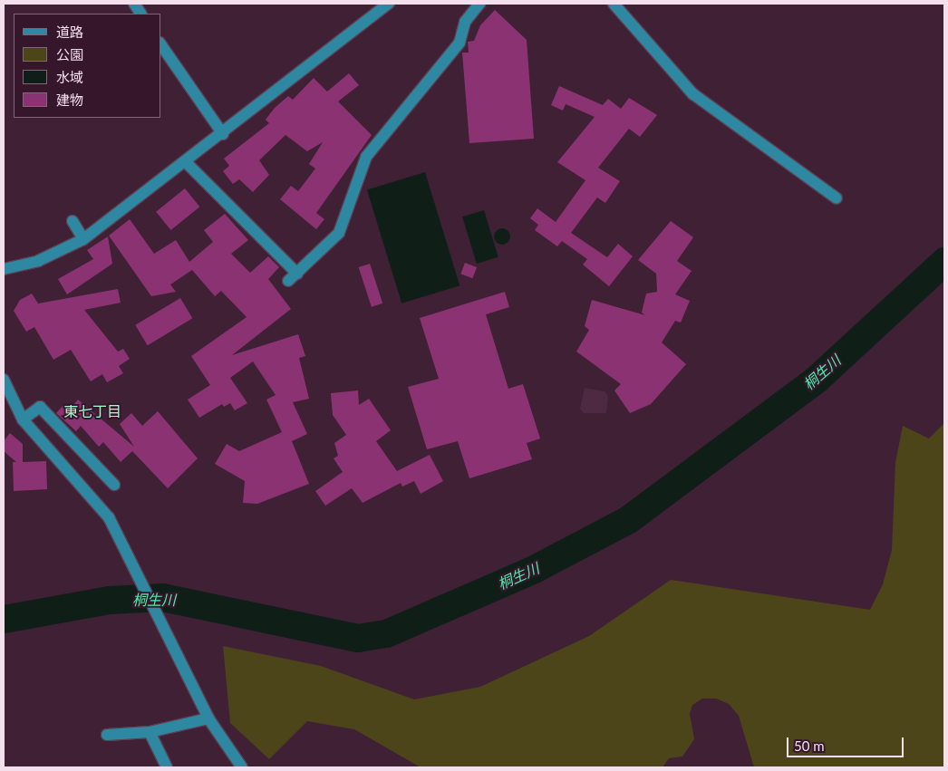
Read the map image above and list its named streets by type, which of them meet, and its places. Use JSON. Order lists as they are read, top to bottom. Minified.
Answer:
{"districts":["東七丁目"],"water":["桐生川"],"legend":["道路","公園","水域","建物"],"scale_bar":"50 m"}
